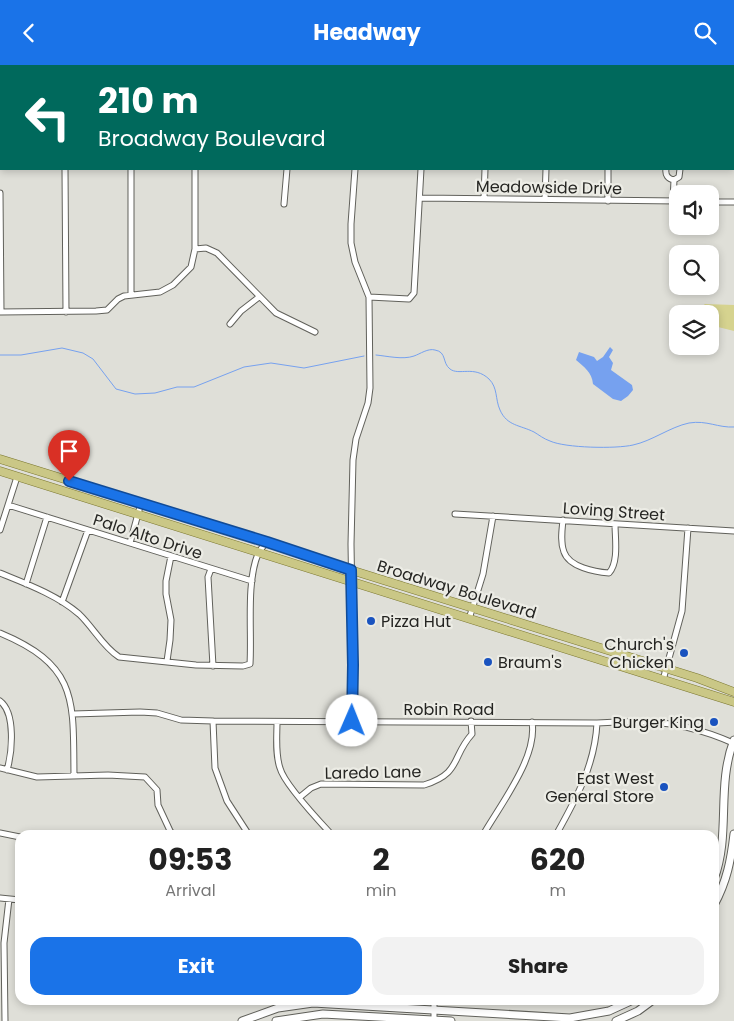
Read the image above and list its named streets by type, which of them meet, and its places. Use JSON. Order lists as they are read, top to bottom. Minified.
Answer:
{"streets":{"main road":["Broadway Boulevard"],"street":["Meadowside Drive","Loving Street","Palo Alto Drive","Robin Road","Laredo Lane"]},"crossings":[["Robin Road","Laredo Lane"]],"places":["Pizza Hut","Church's Chicken","Braum's","Burger King","East West General Store"],"page":{"header":"Headway","turn":["210 m","Broadway Boulevard"],"eta":["09:53","Arrival","2","min","620","m"],"buttons":["Exit","Share"]}}
